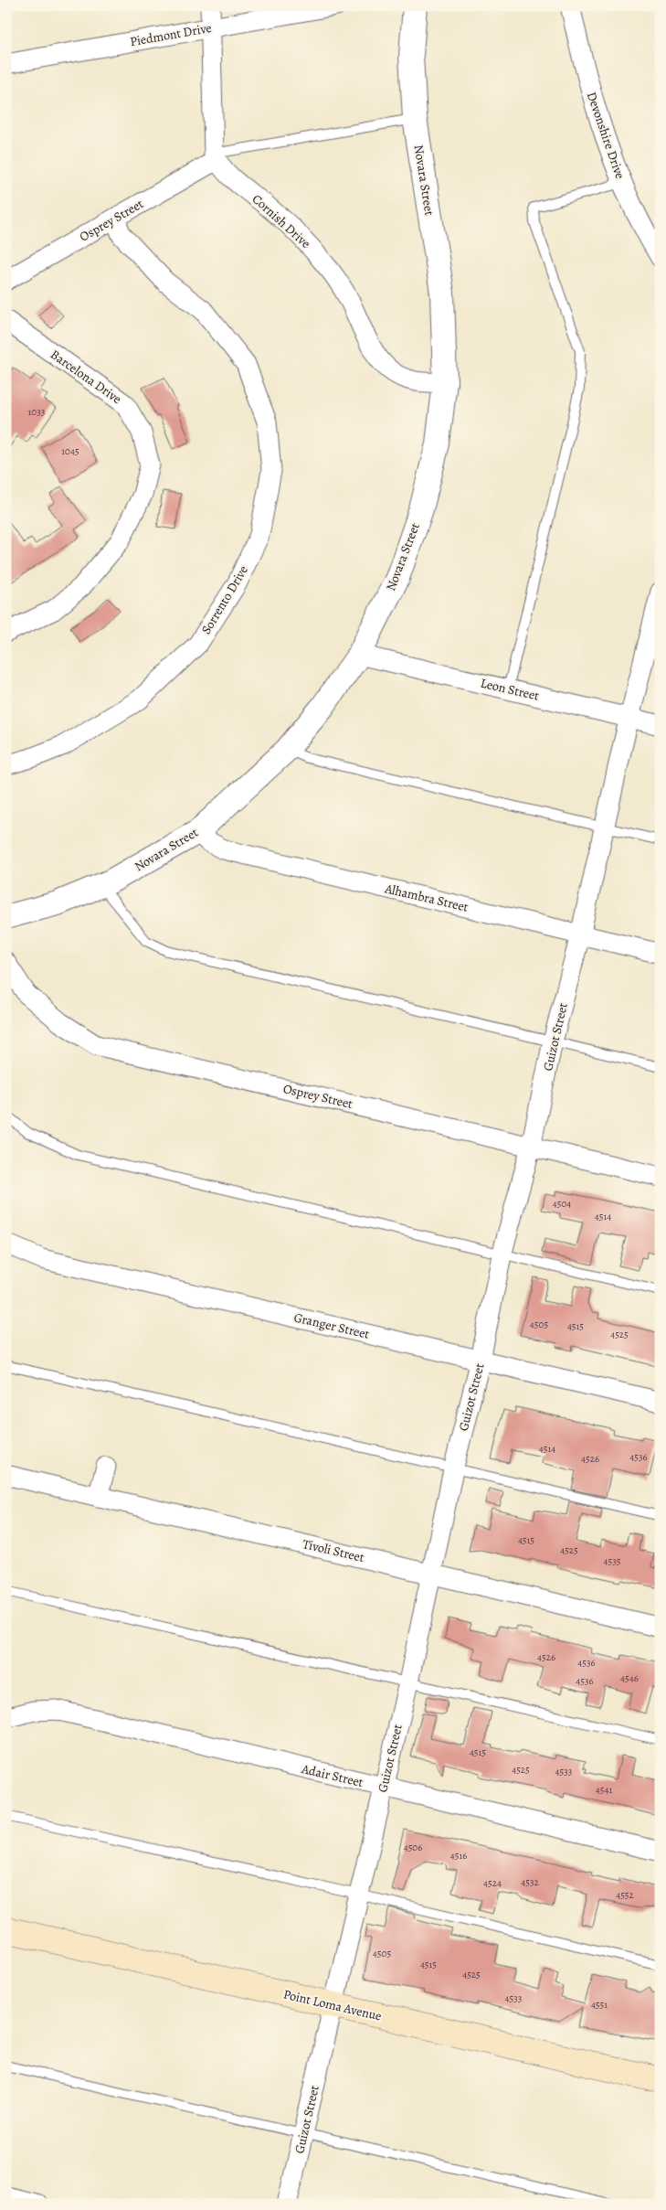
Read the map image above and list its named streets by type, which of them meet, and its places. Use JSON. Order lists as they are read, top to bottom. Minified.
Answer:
{"streets":{"main road":["Point Loma Avenue"],"street":["Piedmont Drive","Devonshire Drive","Novara Street","Osprey Street","Cornish Drive","Barcelona Drive","Sorrento Drive","Leon Street","Alhambra Street","Guizot Street","Granger Street","Tivoli Street","Adair Street"]},"crossings":[["Novara Street","Cornish Drive"],["Novara Street","Leon Street"],["Novara Street","Alhambra Street"],["Osprey Street","Cornish Drive"],["Osprey Street","Sorrento Drive"],["Osprey Street","Guizot Street"],["Leon Street","Guizot Street"],["Alhambra Street","Guizot Street"],["Guizot Street","Granger Street"],["Guizot Street","Tivoli Street"],["Guizot Street","Adair Street"],["Guizot Street","Point Loma Avenue"]],"house_numbers":["1033","1045","4504","4514","4505","4515","4525","4514","4536","4526","4515","4525","4535","4526","4536","4546","4536","4515","4525","4533","4541","4506","4516","4532","4524","4552","4505","4515","4525","4533","4551"]}
